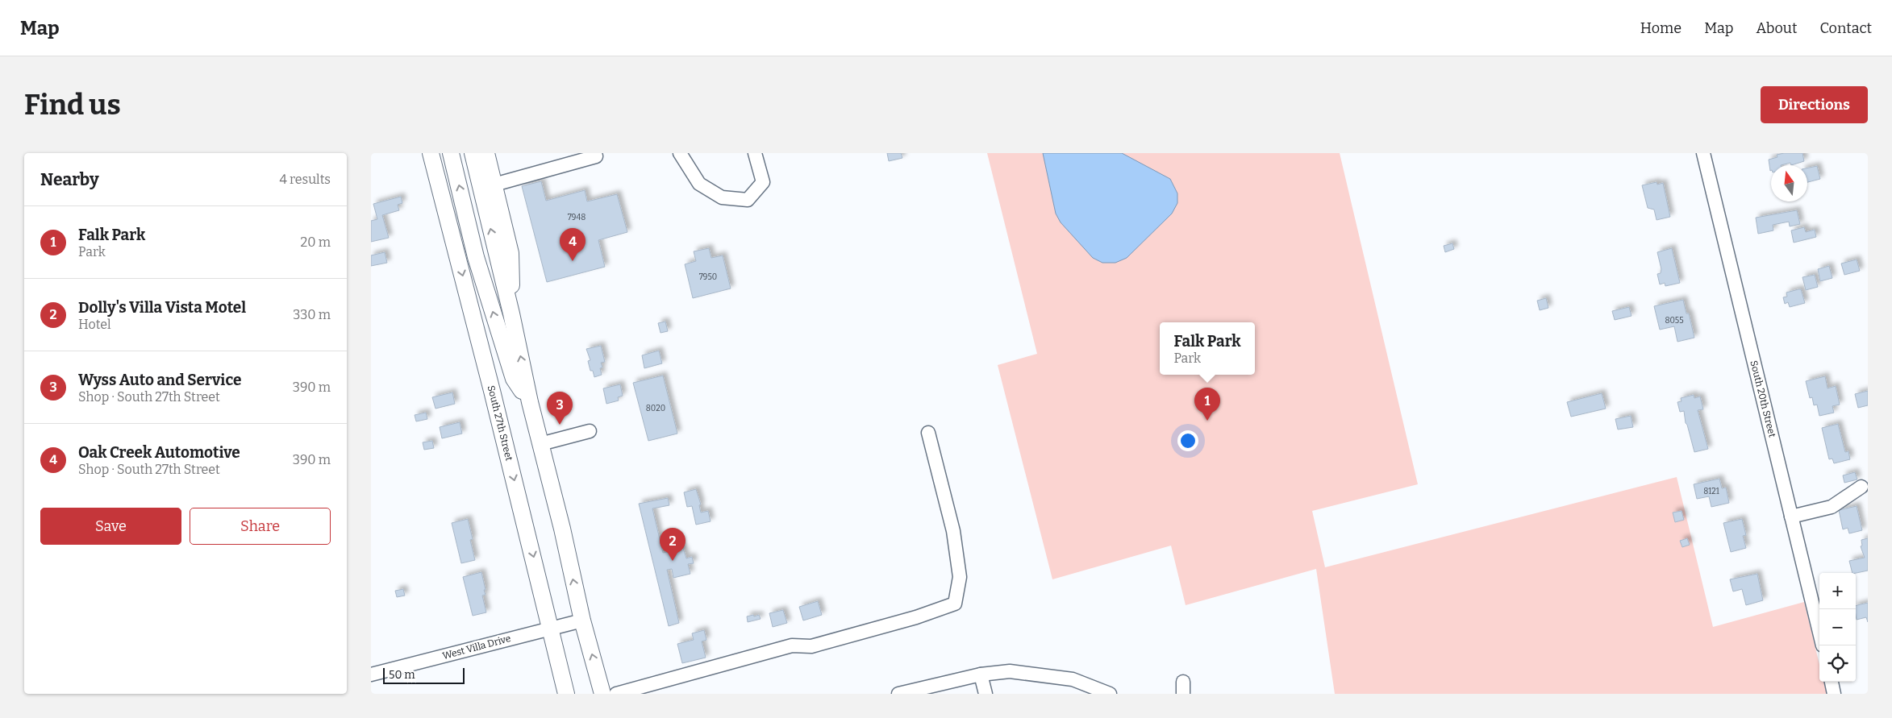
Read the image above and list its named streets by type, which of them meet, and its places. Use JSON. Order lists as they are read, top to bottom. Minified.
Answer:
{"streets":{"main road":["South 27th Street"],"street":["South 20th Street","West Villa Drive"]},"crossings":[["South 27th Street","West Villa Drive"]],"house_numbers":["7948","7950","8055","8020","8121"],"scale_bar":"50 m","north":"top","page":{"header":"Map","nav":["Home","Map","About","Contact"],"buttons":["Directions",["Save","Share"]],"title":"Find us","heading":["Nearby","4 results"],"list":[{"mark":"1","name":"Falk Park","note":"Park","value":"20 m"},{"mark":"2","name":"Dolly's Villa Vista Motel","note":"Hotel","value":"330 m"},{"mark":"3","name":"Wyss Auto and Service","note":"Shop · South 27th Street","value":"390 m"},{"mark":"4","name":"Oak Creek Automotive","note":"Shop · South 27th Street","value":"390 m"}],"pins":["4","1","3","2"],"popup":["Falk Park","Park"],"map_buttons":["+","−"],"scale":"50 m"}}
